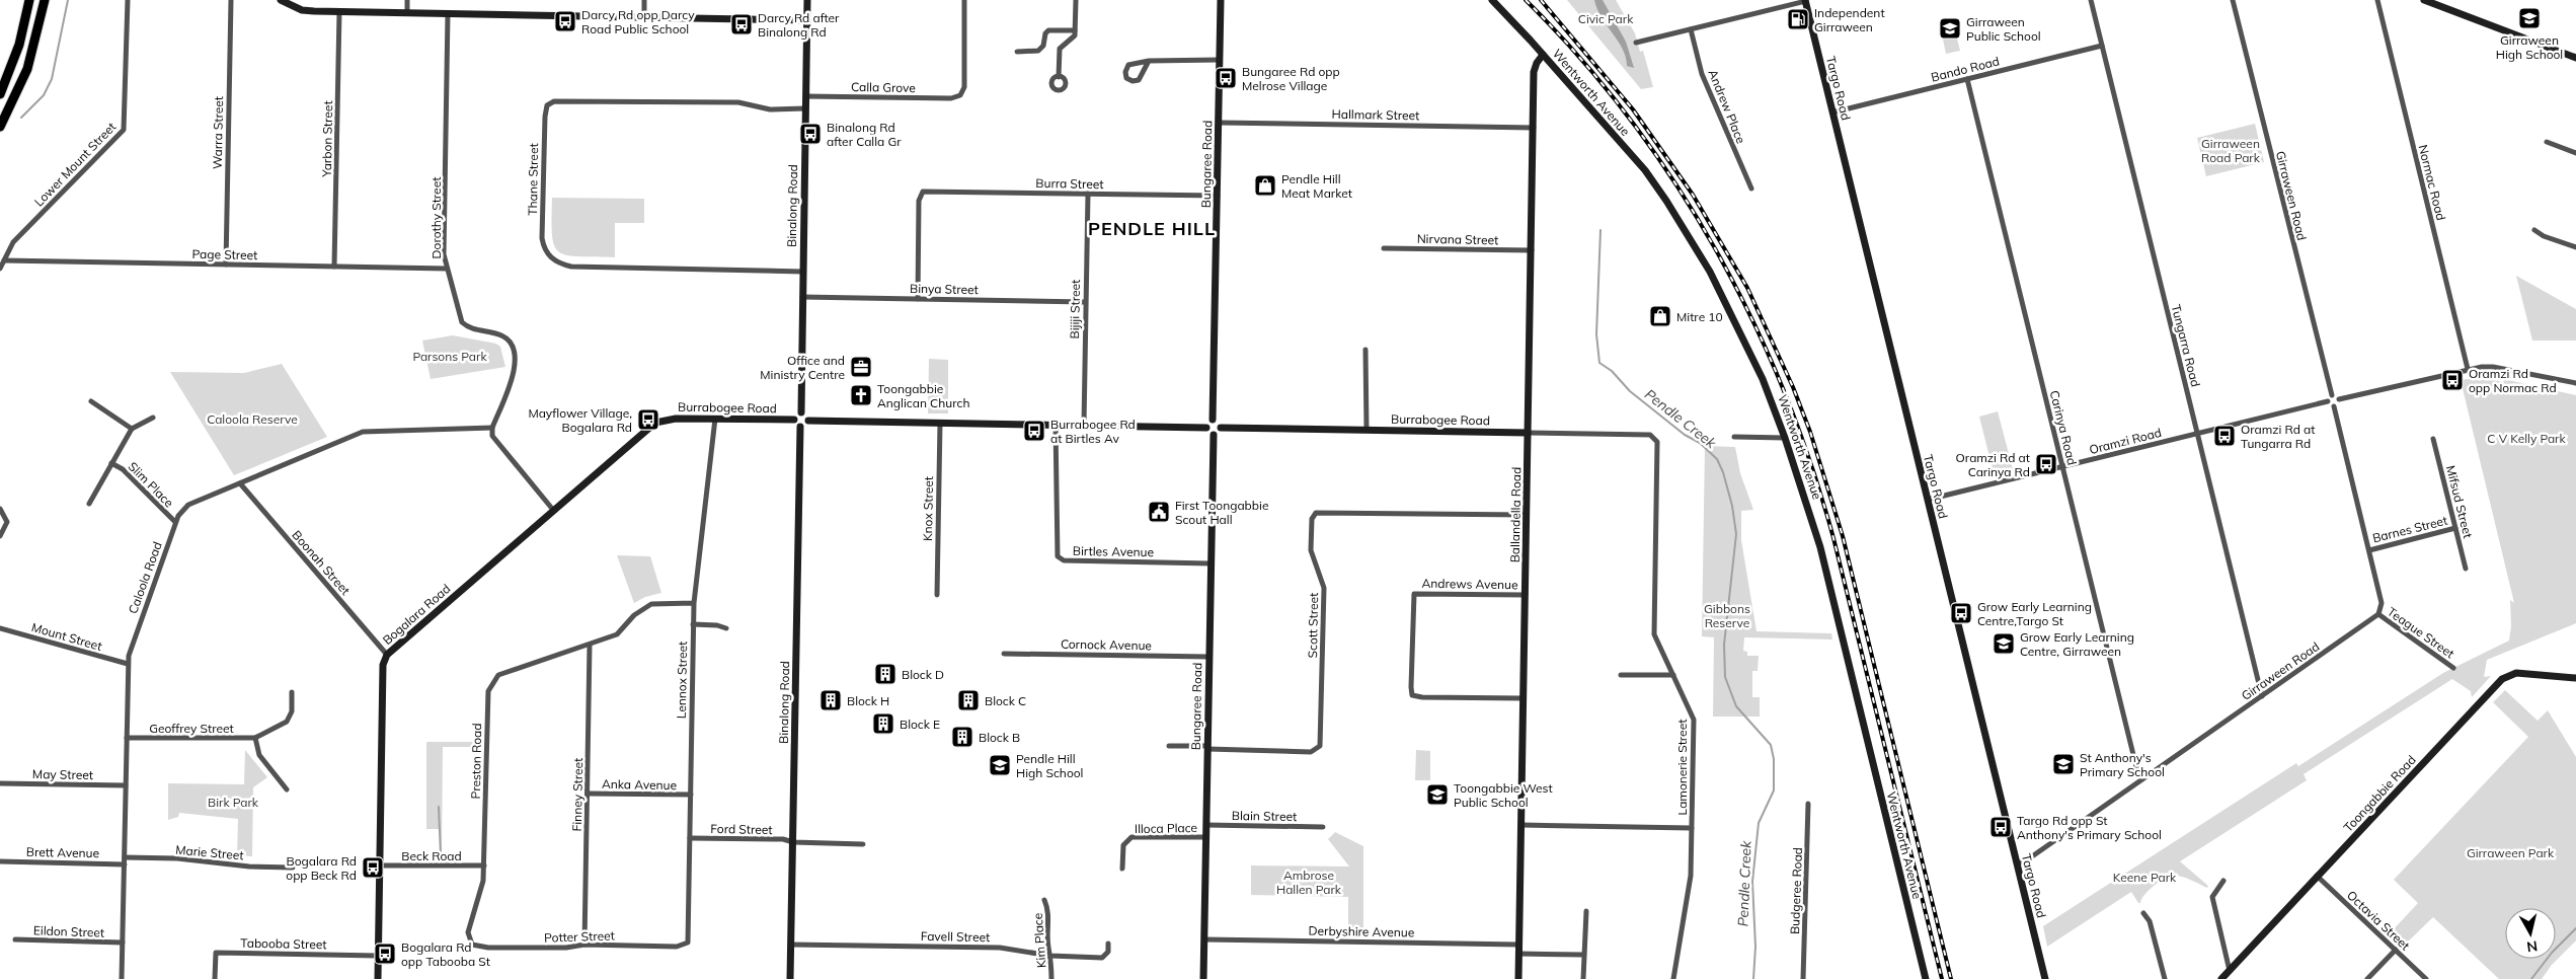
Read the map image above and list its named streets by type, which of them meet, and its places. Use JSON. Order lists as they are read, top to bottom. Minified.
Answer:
{"streets":{"street":["Bando Road","Calla Grove","Targo Road","Wentworth Avenue","Andrew Place","Hallmark Street","Warra Street","Yarbon Street","Lower Mount Street","Bungaree Road","Thane Street","Normac Road","Burra Street","Girraween Road","Binalong Road","Dorothy Street","Nirvana Street","Page Street","Binya Street","Bijiji Street","Tungarra Road","Burrabogee Road","Carinya Road","Oramzi Road","Slim Place","Mifsud Street","Knox Street","Ballandella Road","Barnes Street","Birtles Avenue","Boonah Street","Caloola Road","Andrews Avenue","Bogalara Road","Scott Street","Teague Street","Mount Street","Cornock Avenue","Lennox Street","Geoffrey Street","Preston Road","Lamonerie Street","May Street","Anka Avenue","Toongabbie Road","Finney Street","Blain Street","Illoca Place","Ford Street","Brett Avenue","Marie Street","Beck Road","Budgeree Road","Octavia Street","Eildon Street","Derbyshire Avenue","Potter Street","Favell Street","Kim Place","Tabooba Street"]},"crossings":[["Bando Road","Targo Road"],["Bando Road","Tungarra Road"],["Bando Road","Carinya Road"],["Calla Grove","Binalong Road"],["Targo Road","Girraween Road"],["Targo Road","Oramzi Road"],["Wentworth Avenue","Ballandella Road"],["Hallmark Street","Bungaree Road"],["Hallmark Street","Ballandella Road"],["Warra Street","Page Street"],["Yarbon Street","Page Street"],["Lower Mount Street","Page Street"],["Bungaree Road","Burra Street"],["Bungaree Road","Burrabogee Road"],["Bungaree Road","Birtles Avenue"],["Bungaree Road","Scott Street"],["Bungaree Road","Cornock Avenue"],["Bungaree Road","Blain Street"],["Bungaree Road","Illoca Place"],["Bungaree Road","Derbyshire Avenue"],["Thane Street","Binalong Road"],["Burra Street","Binya Street"],["Burra Street","Bijiji Street"],["Girraween Road","Tungarra Road"],["Girraween Road","Carinya Road"],["Girraween Road","Teague Street"],["Binalong Road","Binya Street"],["Binalong Road","Burrabogee Road"],["Binalong Road","Ford Street"],["Binalong Road","Favell Street"],["Dorothy Street","Page Street"],["Dorothy Street","Caloola Road"],["Nirvana Street","Ballandella Road"],["Binya Street","Bijiji Street"],["Tungarra Road","Oramzi Road"],["Burrabogee Road","Ballandella Road"],["Burrabogee Road","Bogalara Road"],["Burrabogee Road","Lennox Street"],["Burrabogee Road","Lamonerie Street"],["Carinya Road","Oramzi Road"],["Slim Place","Caloola Road"],["Mifsud Street","Barnes Street"],["Ballandella Road","Andrews Avenue"],["Ballandella Road","Scott Street"],["Ballandella Road","Derbyshire Avenue"],["Boonah Street","Caloola Road"],["Boonah Street","Bogalara Road"],["Caloola Road","Mount Street"],["Caloola Road","Geoffrey Street"],["Caloola Road","May Street"],["Caloola Road","Brett Avenue"],["Caloola Road","Marie Street"],["Caloola Road","Eildon Street"],["Bogalara Road","Beck Road"],["Bogalara Road","Tabooba Street"],["Lennox Street","Anka Avenue"],["Lennox Street","Ford Street"],["Lennox Street","Potter Street"],["Preston Road","Finney Street"],["Preston Road","Beck Road"],["Preston Road","Potter Street"],["Anka Avenue","Finney Street"],["Toongabbie Road","Octavia Street"],["Finney Street","Potter Street"],["Brett Avenue","Marie Street"],["Favell Street","Kim Place"]],"districts":["PENDLE HILL"],"water":["Pendle Creek"],"parks":["Civic Park","Girraween Road Park","Parsons Park","Caloola Reserve","C V Kelly Park","Gibbons Reserve","Birk Park","Girraween Park","Ambrose Hallen Park","Keene Park"],"places":{"school or university":["Girraween High School","Girraween Public School","Grow Early Learning Centre, Girraween","St Anthony's Primary School","Pendle Hill High School","Toongabbie West Public School"],"fuel station":["Independent Girraween"],"bus stop":["Darcy Rd opp Darcy Road Public School","Darcy Rd after Binalong Rd","Bungaree Rd opp Melrose Village","Binalong Rd after Calla Gr","Oramzi Rd opp Normac Rd","Mayflower Village, Bogalara Rd","Burrabogee Rd at Birtles Av","Oramzi Rd at Tungarra Rd","Oramzi Rd at Carinya Rd","Grow Early Learning Centre,Targo St","Targo Rd opp St Anthony's Primary School","Bogalara Rd opp Beck Rd","Bogalara Rd opp Tabooba St"],"shop":["Pendle Hill Meat Market","Mitre 10"],"office":["Office and Ministry Centre"],"church":["Toongabbie Anglican Church"],"public building":["First Toongabbie Scout Hall"],"building":["Block D","Block H","Block C","Block E","Block B"]},"north":"bottom"}
